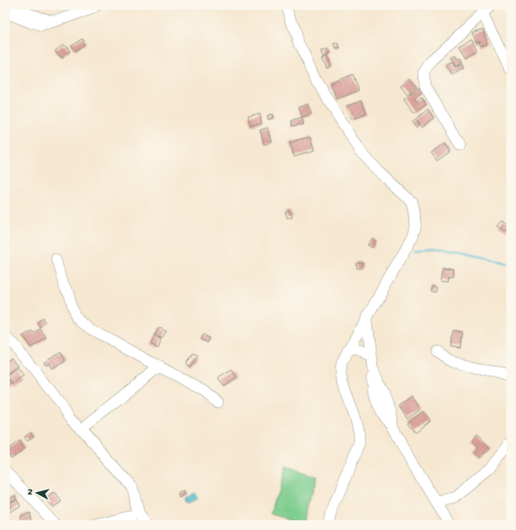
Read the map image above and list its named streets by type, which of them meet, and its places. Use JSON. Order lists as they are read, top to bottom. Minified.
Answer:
{"north":"left"}
